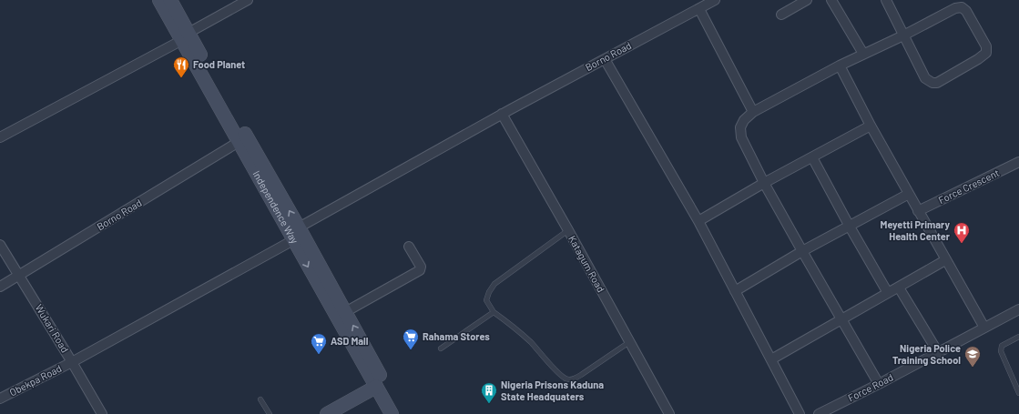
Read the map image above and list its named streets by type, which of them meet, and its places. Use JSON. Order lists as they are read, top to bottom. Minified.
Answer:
{"streets":{"main road":["Independence Way"],"street":["Borno Road","Force Crescent","Katagum Road","Wukari Road","Obekpa Road","Force Road"]},"crossings":[["Borno Road","Independence Way"],["Borno Road","Katagum Road"],["Borno Road","Wukari Road"],["Independence Way","Obekpa Road"],["Wukari Road","Obekpa Road"]],"places":{"restaurant":["Food Planet"],"hospital":["Meyetti Primary Health Center"],"supermarket":["Rahama Stores","ASD Mall"],"school or university":["Nigeria Police Training School"],"building":["Nigeria Prisons Kaduna State Headquaters"]}}
